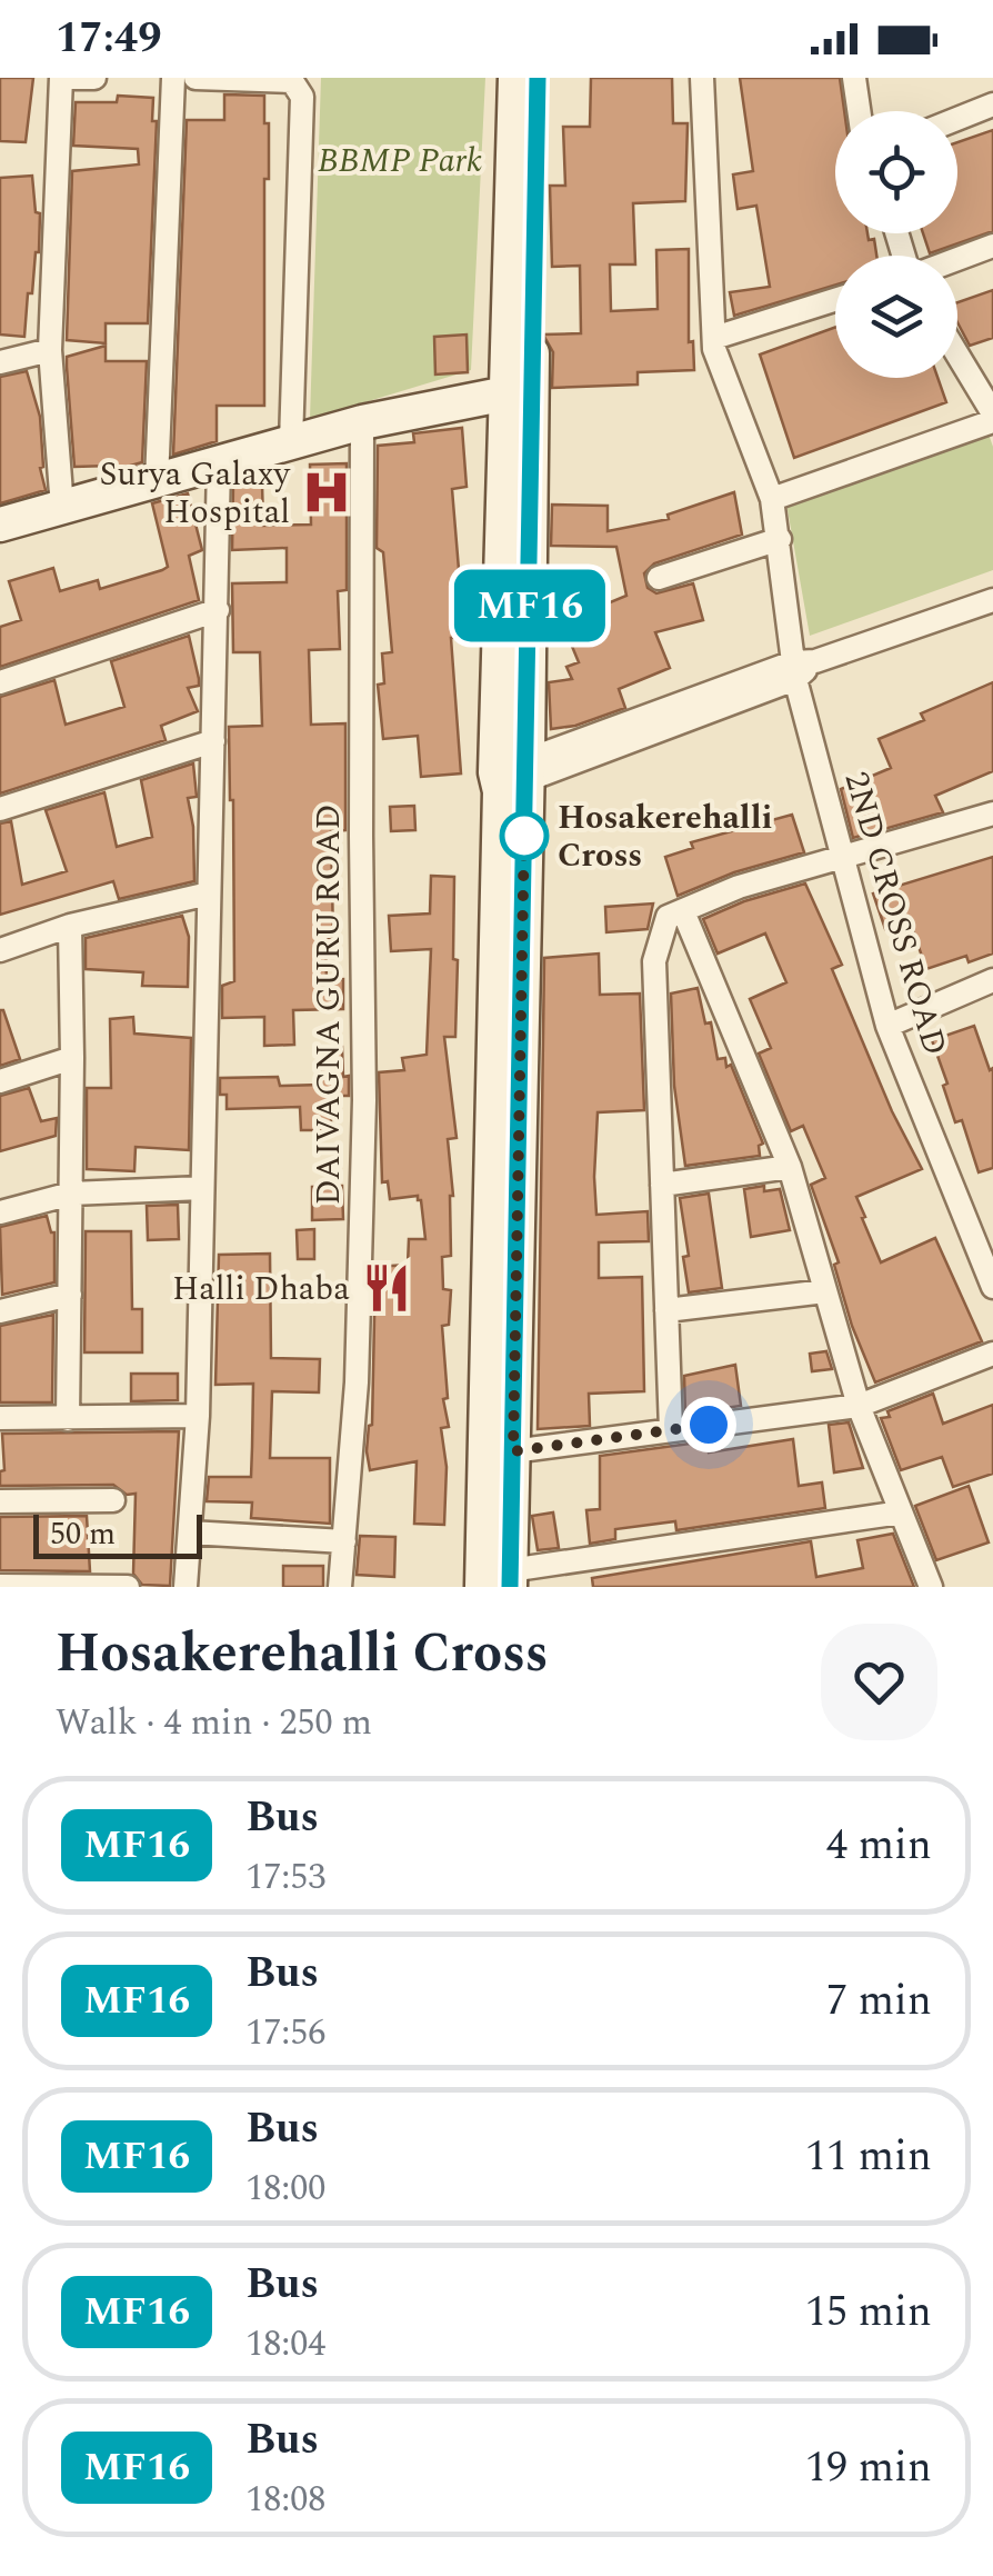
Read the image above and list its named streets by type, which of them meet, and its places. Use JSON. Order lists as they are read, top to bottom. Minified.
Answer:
{"streets":{"street":["2ND CROSS ROAD","DAIVAGNA GURU ROAD"]},"parks":["BBMP Park"],"places":{"hospital":["Surya Galaxy Hospital"],"other":["Hosakerehalli Cross"],"restaurant":["Halli Dhaba"]},"lines":["bus line MF16"],"scale_bar":"50 m","page":{"status":"17:49","on_map":"MF16","scale":"50 m","heading":["Hosakerehalli Cross","Walk · 4 min · 250 m"],"list":[{"mark":"MF16","name":"Bus","note":"17:53","value":"4 min"},{"mark":"MF16","name":"Bus","note":"17:56","value":"7 min"},{"mark":"MF16","name":"Bus","note":"18:00","value":"11 min"},{"mark":"MF16","name":"Bus","note":"18:04","value":"15 min"},{"mark":"MF16","name":"Bus","note":"18:08","value":"19 min"}]}}
